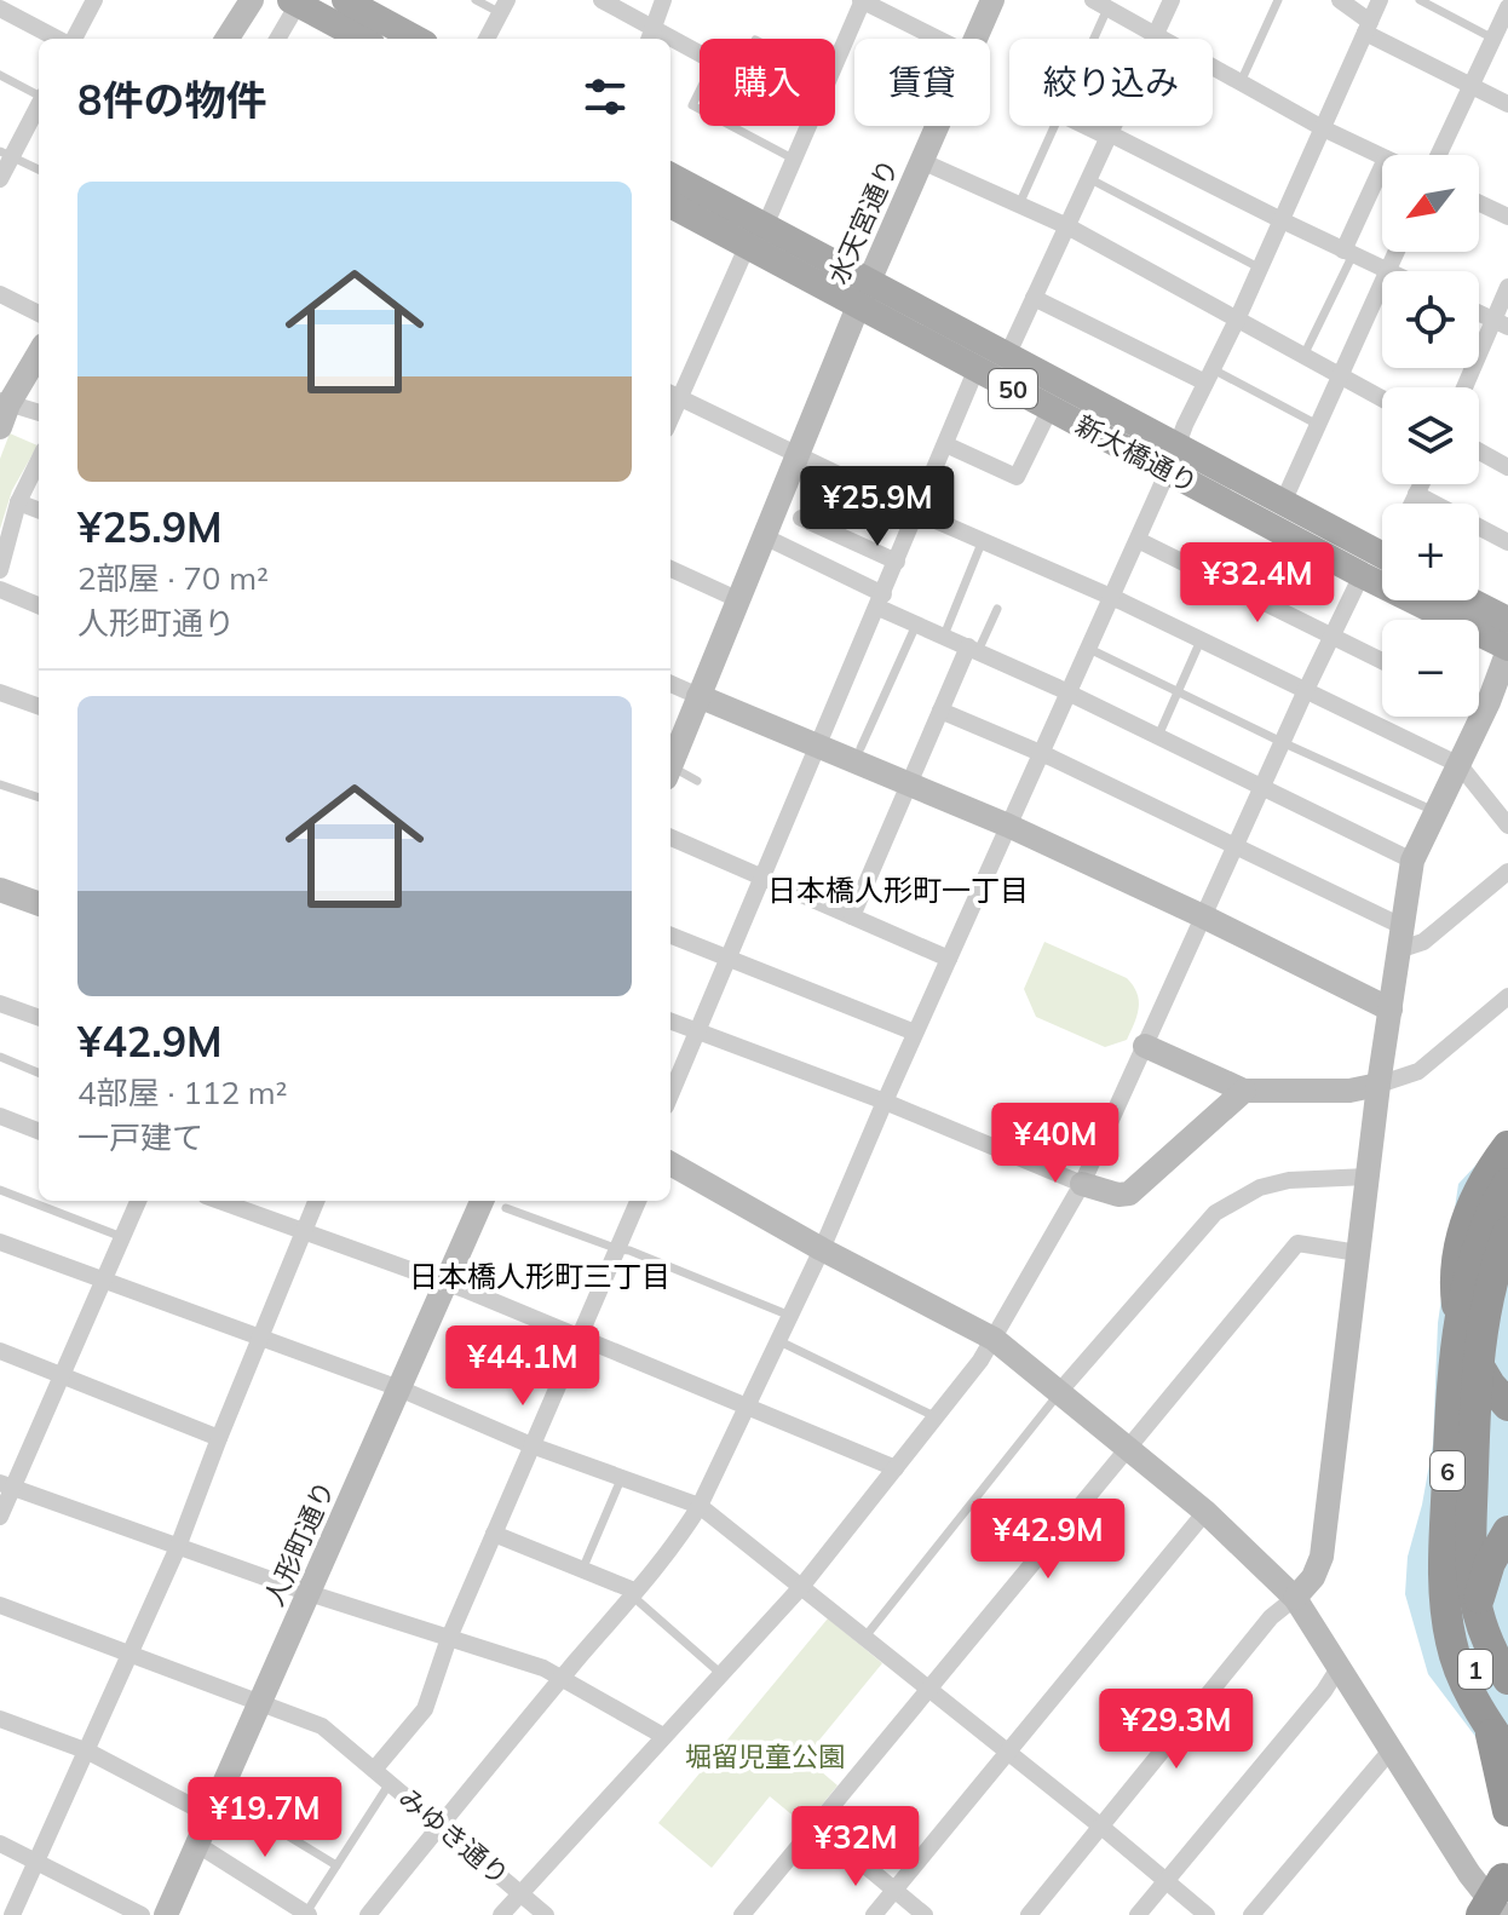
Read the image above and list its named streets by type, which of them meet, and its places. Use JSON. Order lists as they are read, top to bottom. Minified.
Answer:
{"streets":{"highway":["6","1"],"main road":["50","新大橋通り"],"street":["水天宮通り","人形町通り","みゆき通り"]},"crossings":[["水天宮通り","新大橋通り"],["人形町通り","みゆき通り"]],"districts":["日本橋人形町一丁目","日本橋人形町三丁目"],"parks":["堀留児童公園"],"north":"bottom left","page":{"chip":["購入","賃貸","絞り込み"],"heading":"8件の物件","map_buttons":["+","−"],"list":[{"name":"¥25.9M","note":"2部屋 · 70 m² · 人形町通り"},{"name":"¥42.9M","note":"4部屋 · 112 m² · 一戸建て"}],"price":["¥25.9M","¥32.4M","¥40M","¥44.1M","¥42.9M","¥29.3M","¥19.7M","¥32M"]}}
